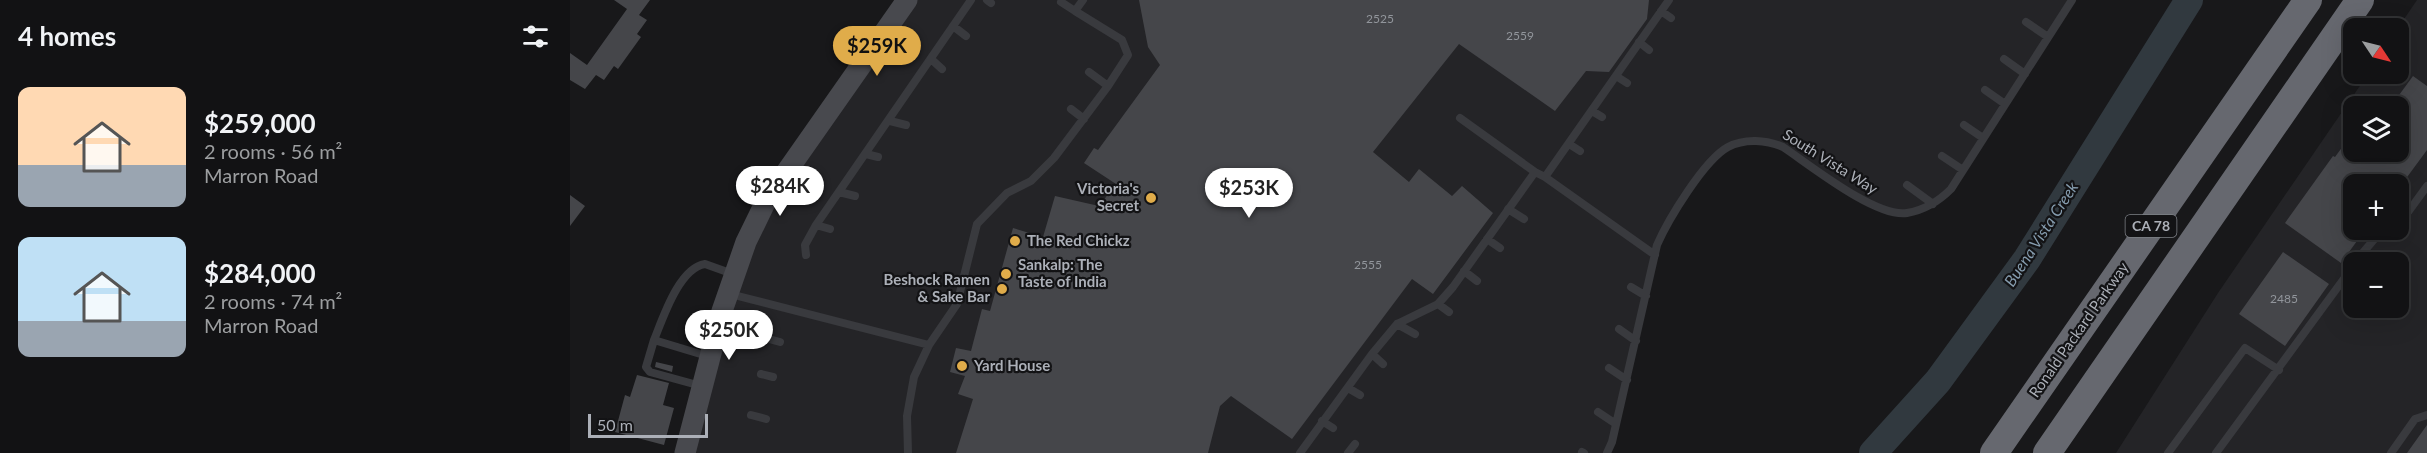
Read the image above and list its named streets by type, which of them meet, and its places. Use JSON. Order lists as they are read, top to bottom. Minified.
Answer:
{"streets":{"highway":["CA 78","Ronald Packard Parkway"],"lane":["South Vista Way"]},"water":["Buena Vista Creek"],"places":["Victoria's Secret","The Red Chickz","Sankalp: The Taste of India","Beshock Ramen & Sake Bar","Yard House"],"house_numbers":["2525","2559","2555","2485"],"scale_bar":"50 m","north":"bottom right","page":{"heading":"4 homes","map_buttons":["+","−"],"price":["$259K","$284K","$253K","$250K"],"list":[{"name":"$259,000","note":"2 rooms · 56 m² · Marron Road"},{"name":"$284,000","note":"2 rooms · 74 m² · Marron Road"}],"scale":"50 m"}}
